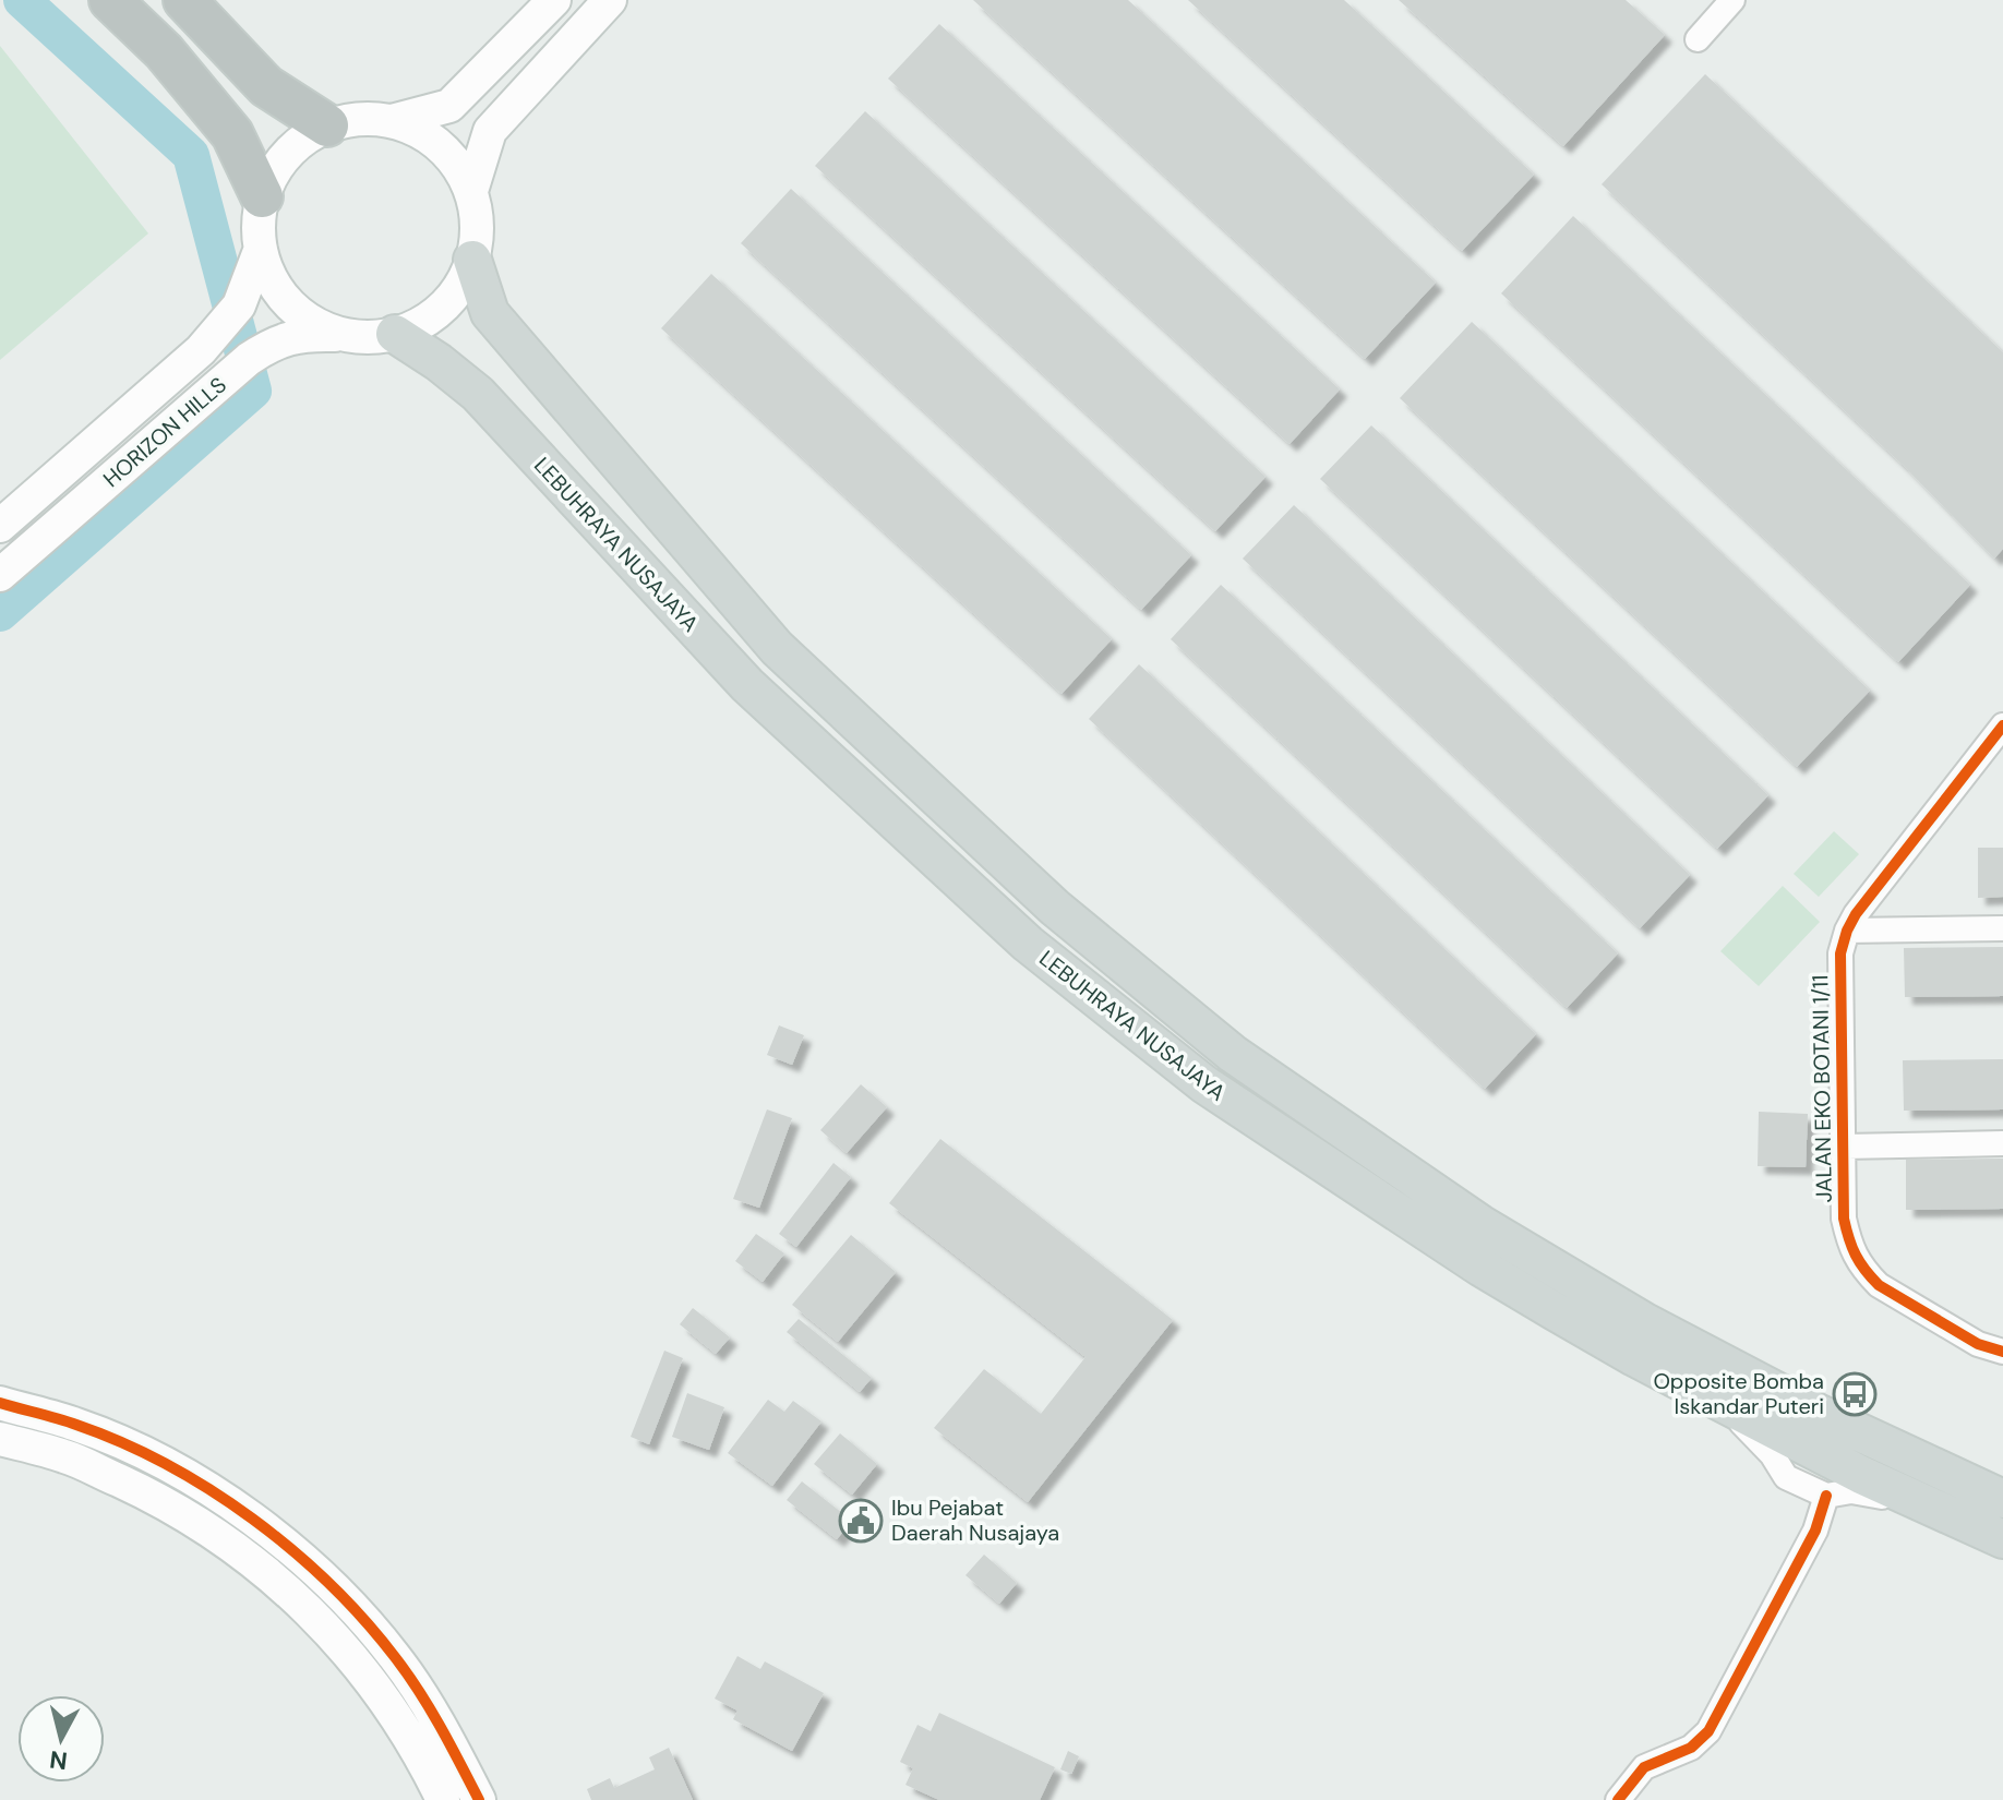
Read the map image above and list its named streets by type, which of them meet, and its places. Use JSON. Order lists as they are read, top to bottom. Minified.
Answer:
{"streets":{"main road":["HORIZON HILLS","LEBUHRAYA NUSAJAYA"],"street":["JALAN EKO BOTANI 1/11"]},"crossings":[["HORIZON HILLS","LEBUHRAYA NUSAJAYA"]],"places":{"bus stop":["Opposite Bomba Iskandar Puteri"],"public building":["Ibu Pejabat Daerah Nusajaya"]},"north":"bottom"}
